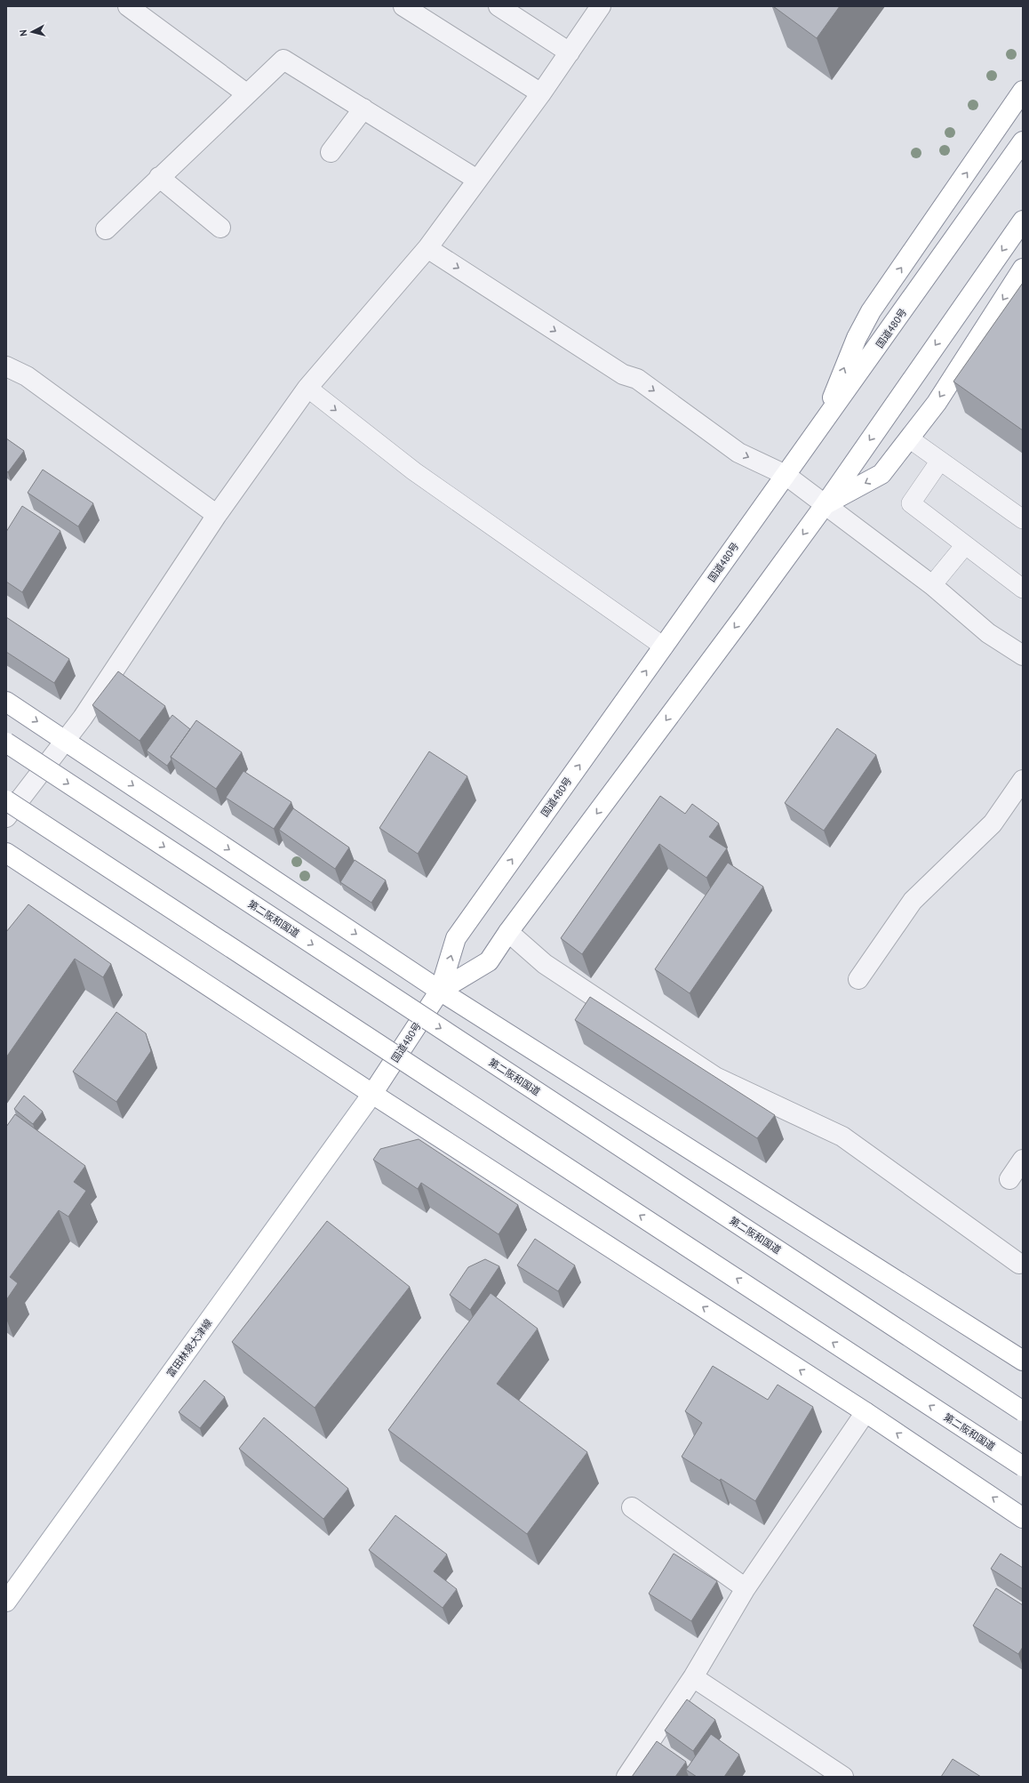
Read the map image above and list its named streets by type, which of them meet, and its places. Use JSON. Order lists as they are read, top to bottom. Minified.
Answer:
{"streets":{"main road":["国道480号","第二阪和国道","富田林泉大津線"]},"crossings":[["国道480号","富田林泉大津線"]],"north":"left"}
